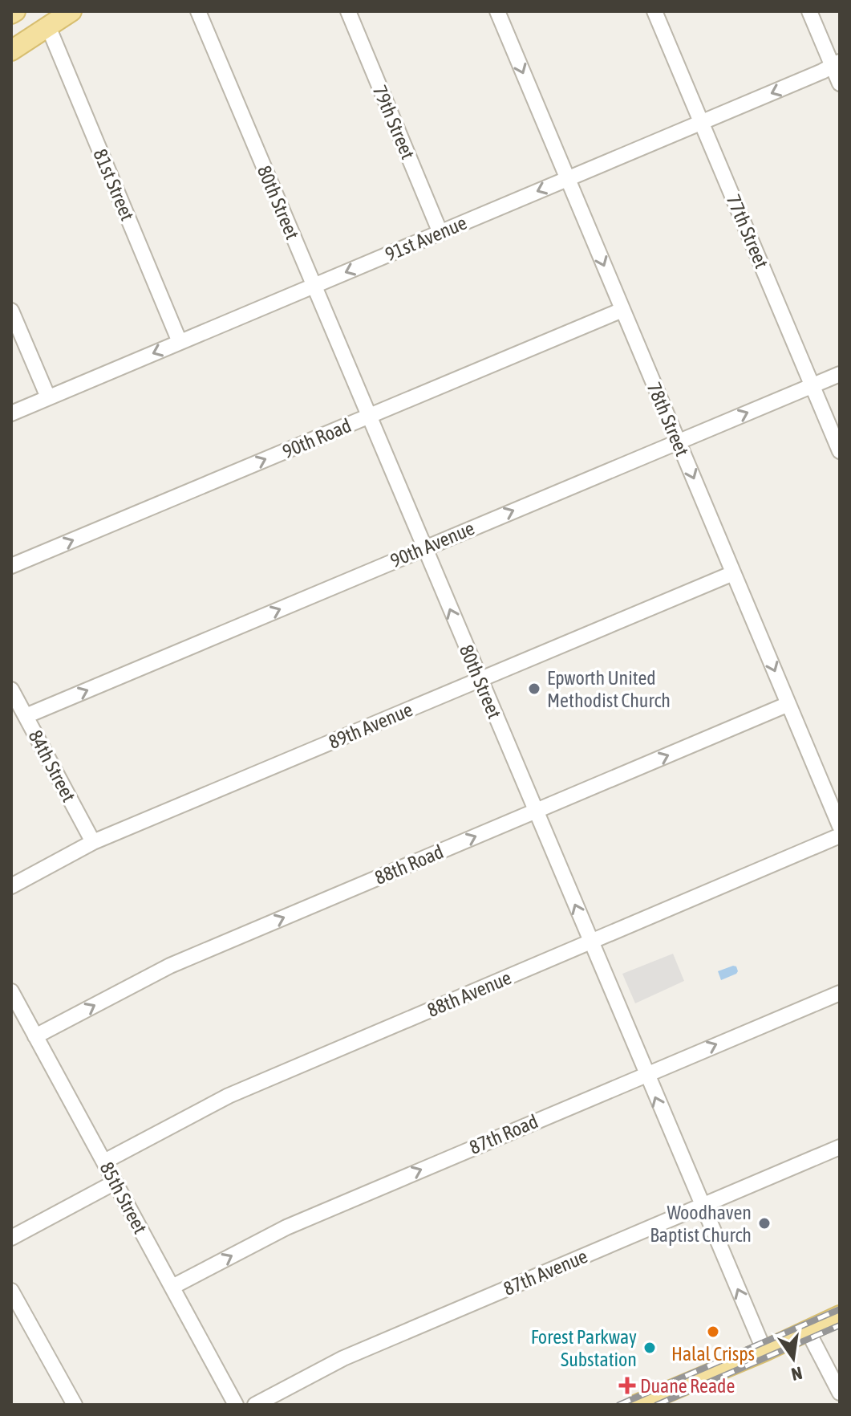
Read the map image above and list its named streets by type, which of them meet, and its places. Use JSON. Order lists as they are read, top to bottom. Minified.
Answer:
{"streets":{"street":["79th Street","81st Street","80th Street","77th Street","91st Avenue","78th Street","90th Road","90th Avenue","89th Avenue","84th Street","88th Road","88th Avenue","87th Road","85th Street","87th Avenue"]},"crossings":[["79th Street","91st Avenue"],["81st Street","91st Avenue"],["80th Street","91st Avenue"],["80th Street","90th Road"],["80th Street","90th Avenue"],["80th Street","89th Avenue"],["80th Street","88th Road"],["80th Street","88th Avenue"],["80th Street","87th Road"],["80th Street","87th Avenue"],["77th Street","91st Avenue"],["77th Street","90th Avenue"],["91st Avenue","78th Street"],["78th Street","90th Road"],["78th Street","90th Avenue"],["78th Street","89th Avenue"],["78th Street","88th Road"],["90th Avenue","84th Street"],["89th Avenue","84th Street"],["88th Road","85th Street"],["88th Avenue","85th Street"],["87th Road","85th Street"]],"one_way":["80th Street","91st Avenue","78th Street","90th Road","90th Avenue","88th Road","87th Road"],"places":{"other":["Epworth United Methodist Church","Woodhaven Baptist Church","Halal Crisps","Forest Parkway Substation"],"health":["Duane Reade"]},"north":"bottom"}
